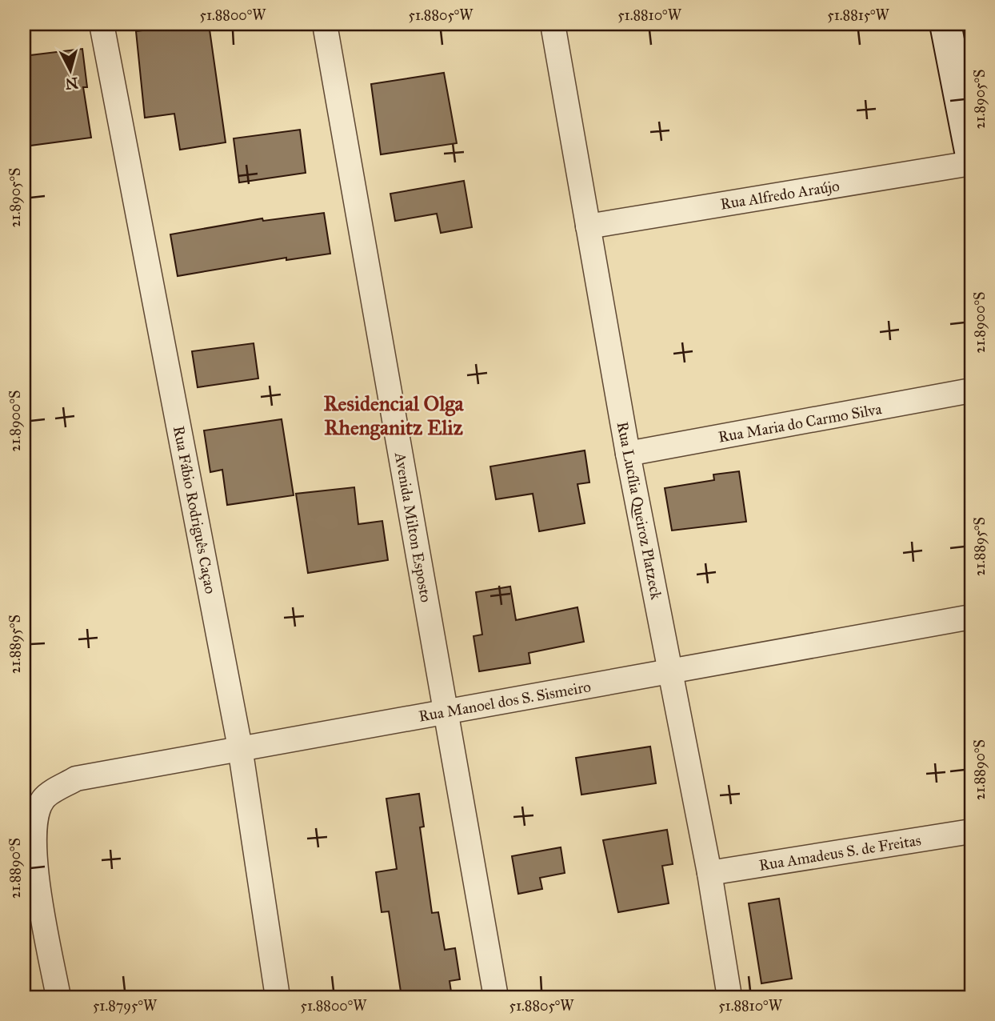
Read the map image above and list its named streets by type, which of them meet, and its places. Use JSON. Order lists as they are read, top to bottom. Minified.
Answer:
{"streets":{"street":["Rua Alfredo Araújo","Rua Maria do Carmo Silva","Rua Fábio Rodriguês Caçao","Rua Lucília Queiroz Platzeck","Avenida Milton Esposto","Rua Manoel dos S. Sismeiro","Rua Amadeus S. de Freitas"]},"crossings":[["Rua Alfredo Araújo","Rua Lucília Queiroz Platzeck"],["Rua Maria do Carmo Silva","Rua Lucília Queiroz Platzeck"],["Rua Fábio Rodriguês Caçao","Rua Manoel dos S. Sismeiro"],["Rua Lucília Queiroz Platzeck","Rua Manoel dos S. Sismeiro"],["Rua Lucília Queiroz Platzeck","Rua Amadeus S. de Freitas"],["Avenida Milton Esposto","Rua Manoel dos S. Sismeiro"]],"districts":["Residencial Olga Rhenganitz Eliz"],"north":"bottom","coordinates":["51.8800°W","51.8805°W","51.8810°W","51.8815°W","21.8905°S","21.8900°S","21.8895°S","21.8890°S","51.8795°W"]}
